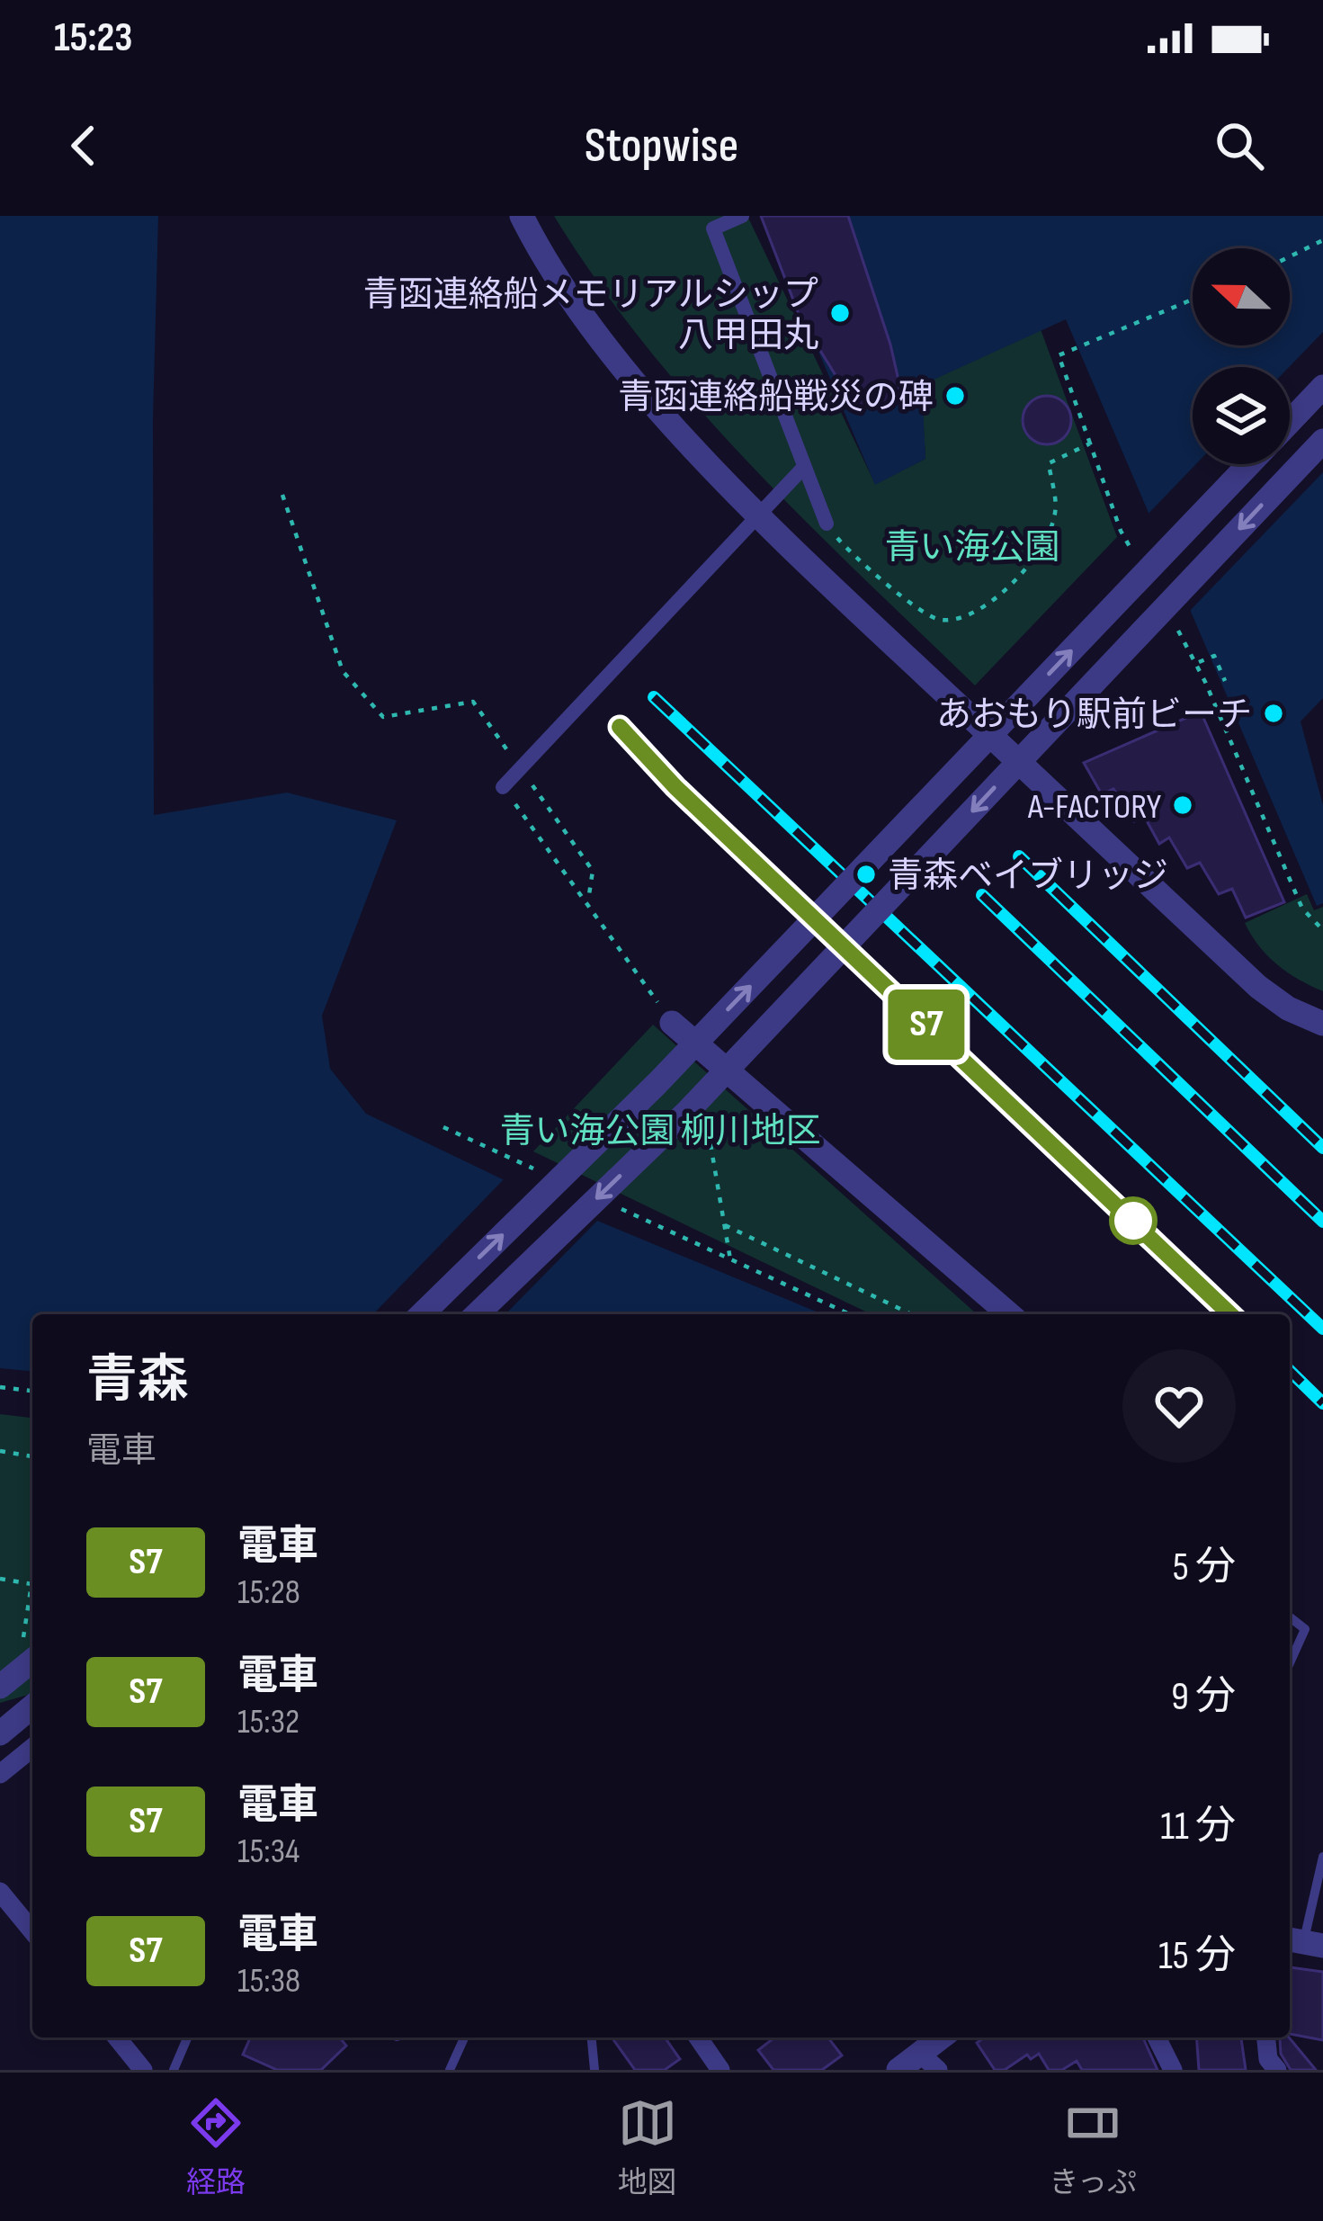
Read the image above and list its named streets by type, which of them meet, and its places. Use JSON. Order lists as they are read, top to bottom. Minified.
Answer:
{"parks":["青い海公園","青い海公園 柳川地区"],"places":["青函連絡船メモリアルシップ 八甲田丸","青函連絡船戦災の碑","あおもり駅前ビーチ","A-FACTORY","青森ベイブリッジ"],"north":"left","page":{"status":"15:23","header":"Stopwise","on_map":"S7","heading":["青森","電車"],"list":[{"mark":"S7","name":"電車","note":"15:28","value":"5 分"},{"mark":"S7","name":"電車","note":"15:32","value":"9 分"},{"mark":"S7","name":"電車","note":"15:34","value":"11 分"},{"mark":"S7","name":"電車","note":"15:38","value":"15 分"}],"tabs":["経路","地図","きっぷ"]}}
